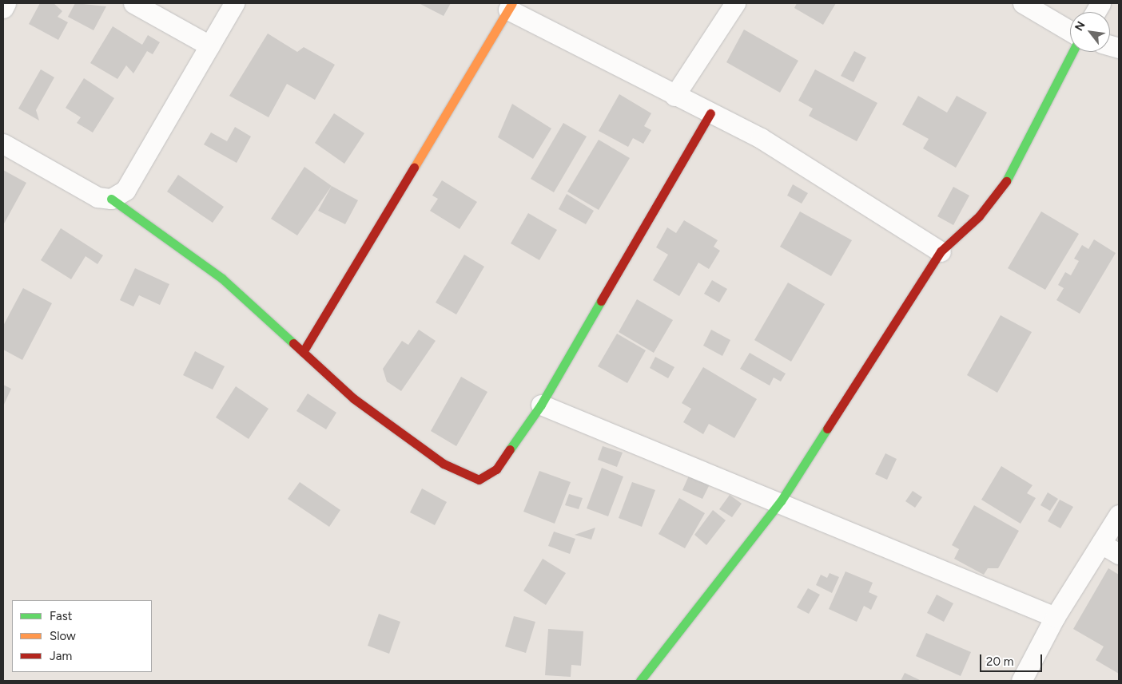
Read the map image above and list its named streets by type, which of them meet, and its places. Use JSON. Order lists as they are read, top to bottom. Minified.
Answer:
{"legend":["Fast","Slow","Jam"],"scale_bar":"20 m","north":"top left"}
